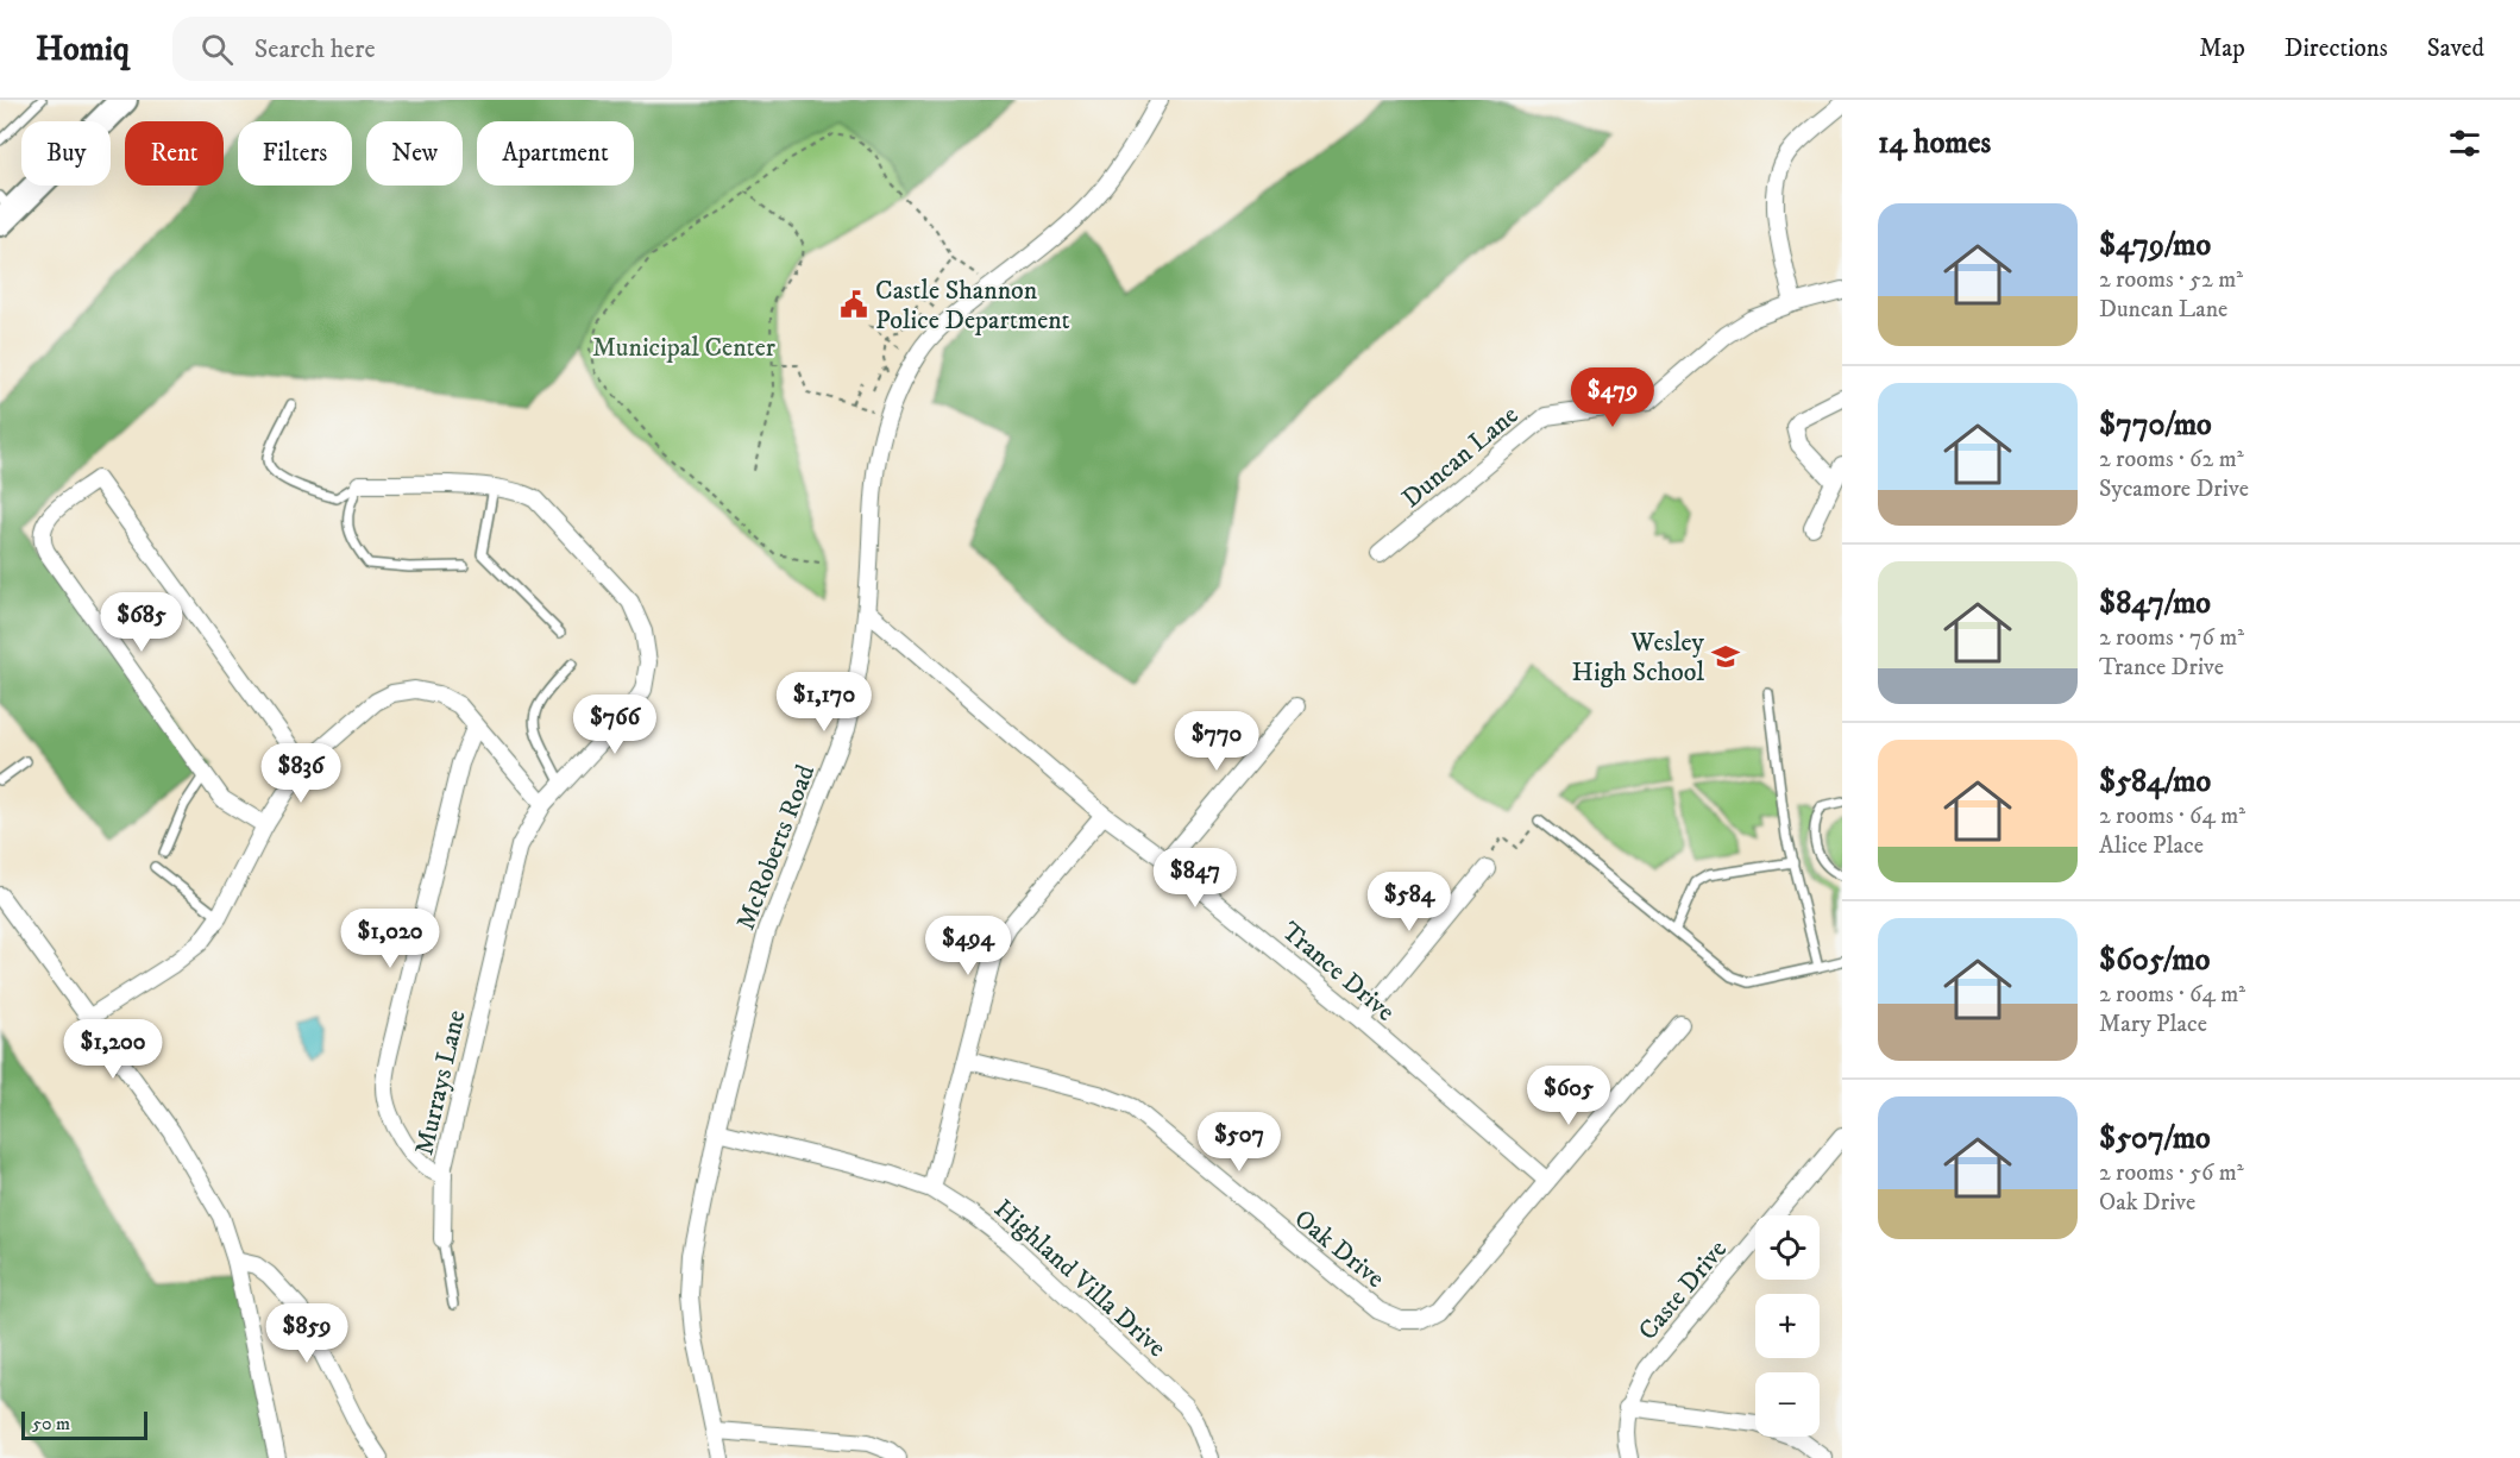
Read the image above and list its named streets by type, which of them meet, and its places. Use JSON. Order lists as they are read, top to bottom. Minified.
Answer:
{"streets":{"street":["Duncan Lane","McRoberts Road","Trance Drive","Murrays Lane","Oak Drive","Highland Villa Drive","Caste Drive"]},"crossings":[["McRoberts Road","Trance Drive"],["McRoberts Road","Highland Villa Drive"],["Trance Drive","Oak Drive"]],"parks":["Municipal Center"],"places":{"public building":["Castle Shannon Police Department"],"school or university":["Wesley High School"]},"scale_bar":"50 m","page":{"header":"Homiq","search":"Search here","nav":["Map","Directions","Saved"],"heading":"14 homes","chip":["Buy","Rent","Filters","New","Apartment"],"list":[{"name":"$479/mo","note":"2 rooms · 52 m² · Duncan Lane"},{"name":"$770/mo","note":"2 rooms · 62 m² · Sycamore Drive"},{"name":"$847/mo","note":"2 rooms · 76 m² · Trance Drive"},{"name":"$584/mo","note":"2 rooms · 64 m² · Alice Place"},{"name":"$605/mo","note":"2 rooms · 64 m² · Mary Place"},{"name":"$507/mo","note":"2 rooms · 56 m² · Oak Drive"}],"price":["$479","$685","$1,170","$766","$770","$836","$847","$584","$1,020","$494","$1,200","$605","$507","$859"],"map_buttons":["+","−"],"scale":"50 m"}}
